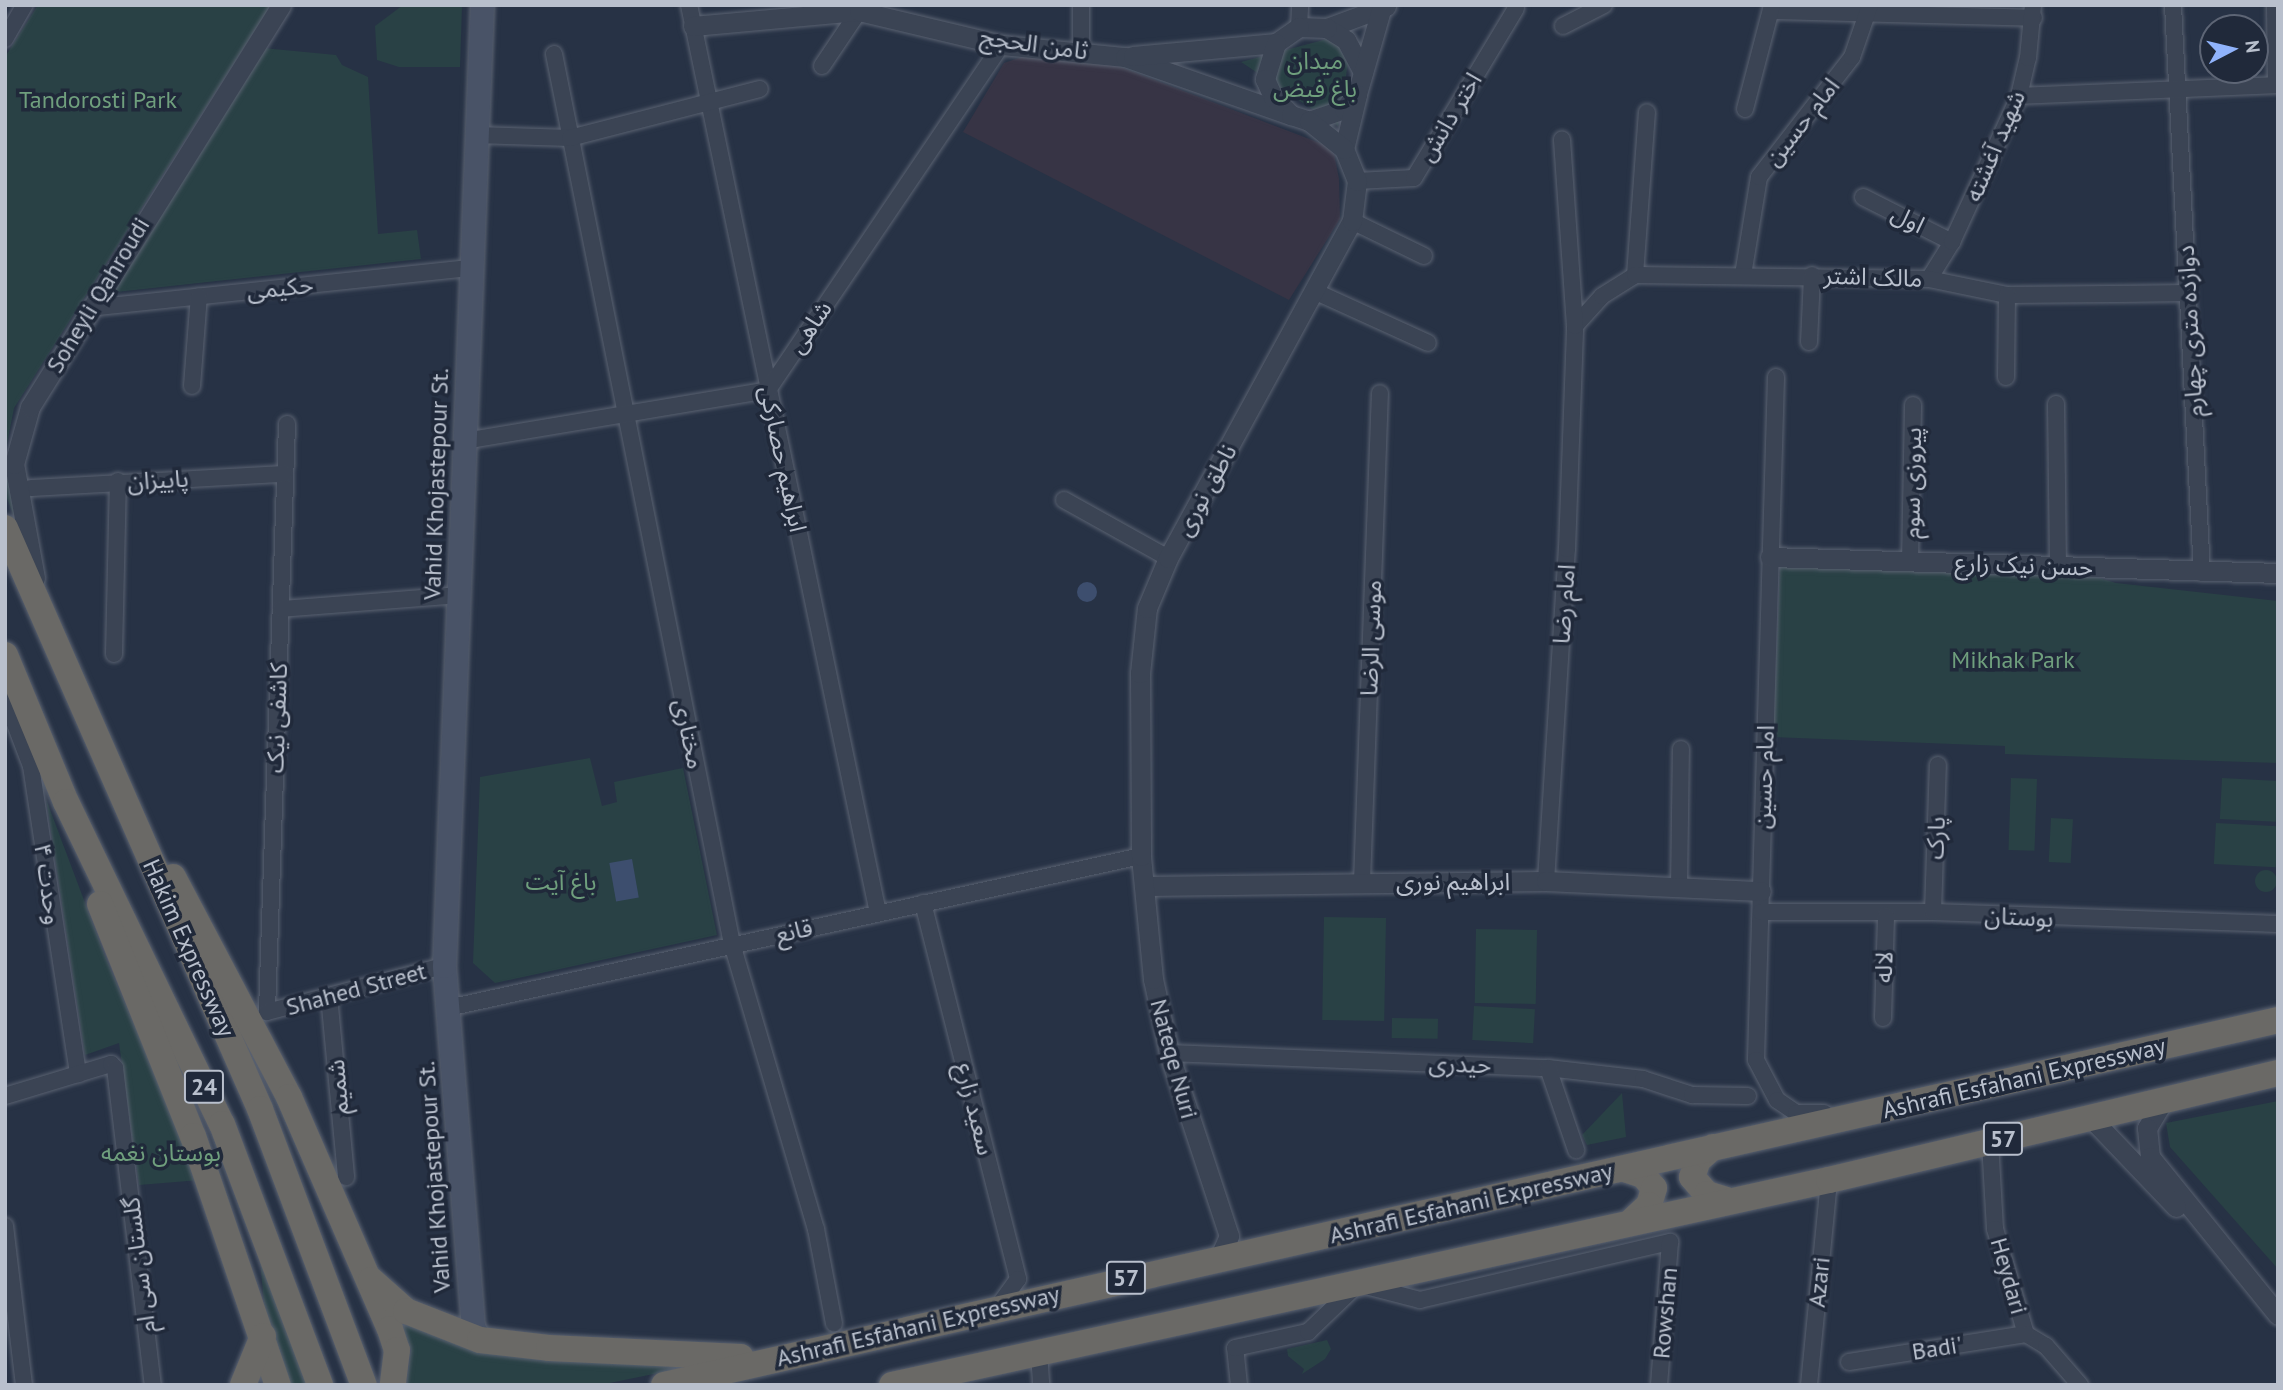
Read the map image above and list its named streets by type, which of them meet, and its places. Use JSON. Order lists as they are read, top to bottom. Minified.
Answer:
{"streets":{"highway":["Hakim Expressway","Ashrafi Esfahani Expressway","24","57"],"main road":["Vahid Khojastepour St."],"street":["ثامن الحجج","اختر دانش","امام حسین","شهید آغشته","اول","مالک اشتر","حکیمی","Soheyli Qahroudi","شاهی","دوازده متری چهارم","ابراهیم حصارکی","پاییزان","پیروزی سوم","ناطق نوری","حسن نیک زارع","امام رضا","موسی الرضا","کاشفی نیک","مختاری","پارک","ابراهیم نوری","وحدت ۴","بوستان","قانع","لاله","Shahed Street","Nateqe Nuri","حیدری","شمیم","سعید زارع","گلستان سی ام","Heydari","Azari","Rowshan","Badi'"]},"crossings":[["ثامن الحجج","شاهی"],["ثامن الحجج","ابراهیم حصارکی"],["اختر دانش","ناطق نوری"],["امام حسین","مالک اشتر"],["امام حسین","حسن نیک زارع"],["امام حسین","ابراهیم نوری"],["امام حسین","بوستان"],["امام حسین","Ashrafi Esfahani Expressway"],["شهید آغشته","اول"],["شهید آغشته","مالک اشتر"],["مالک اشتر","دوازده متری چهارم"],["حکیمی","Soheyli Qahroudi"],["حکیمی","Vahid Khojastepour St."],["Soheyli Qahroudi","Hakim Expressway"],["شاهی","ابراهیم حصارکی"],["دوازده متری چهارم","حسن نیک زارع"],["ابراهیم حصارکی","قانع"],["پاییزان","کاشفی نیک"],["پیروزی سوم","حسن نیک زارع"],["Vahid Khojastepour St.","قانع"],["Vahid Khojastepour St.","Shahed Street"],["ناطق نوری","قانع"],["ناطق نوری","Nateqe Nuri"],["امام رضا","ابراهیم نوری"],["موسی الرضا","ابراهیم نوری"],["کاشفی نیک","Shahed Street"],["مختاری","قانع"],["پارک","بوستان"],["ابراهیم نوری","Nateqe Nuri"],["وحدت ۴","گلستان سی ام"],["بوستان","لاله"],["قانع","Nateqe Nuri"],["قانع","سعید زارع"],["Shahed Street","شمیم"],["Nateqe Nuri","حیدری"],["Nateqe Nuri","Ashrafi Esfahani Expressway"],["Ashrafi Esfahani Expressway","سعید زارع"],["Ashrafi Esfahani Expressway","Heydari"],["Ashrafi Esfahani Expressway","Azari"],["Ashrafi Esfahani Expressway","Rowshan"],["Heydari","Badi'"]],"parks":["میدان باغ فیض","Tandorosti Park","Mikhak Park","باغ آیت","بوستان نغمه"],"north":"right"}
